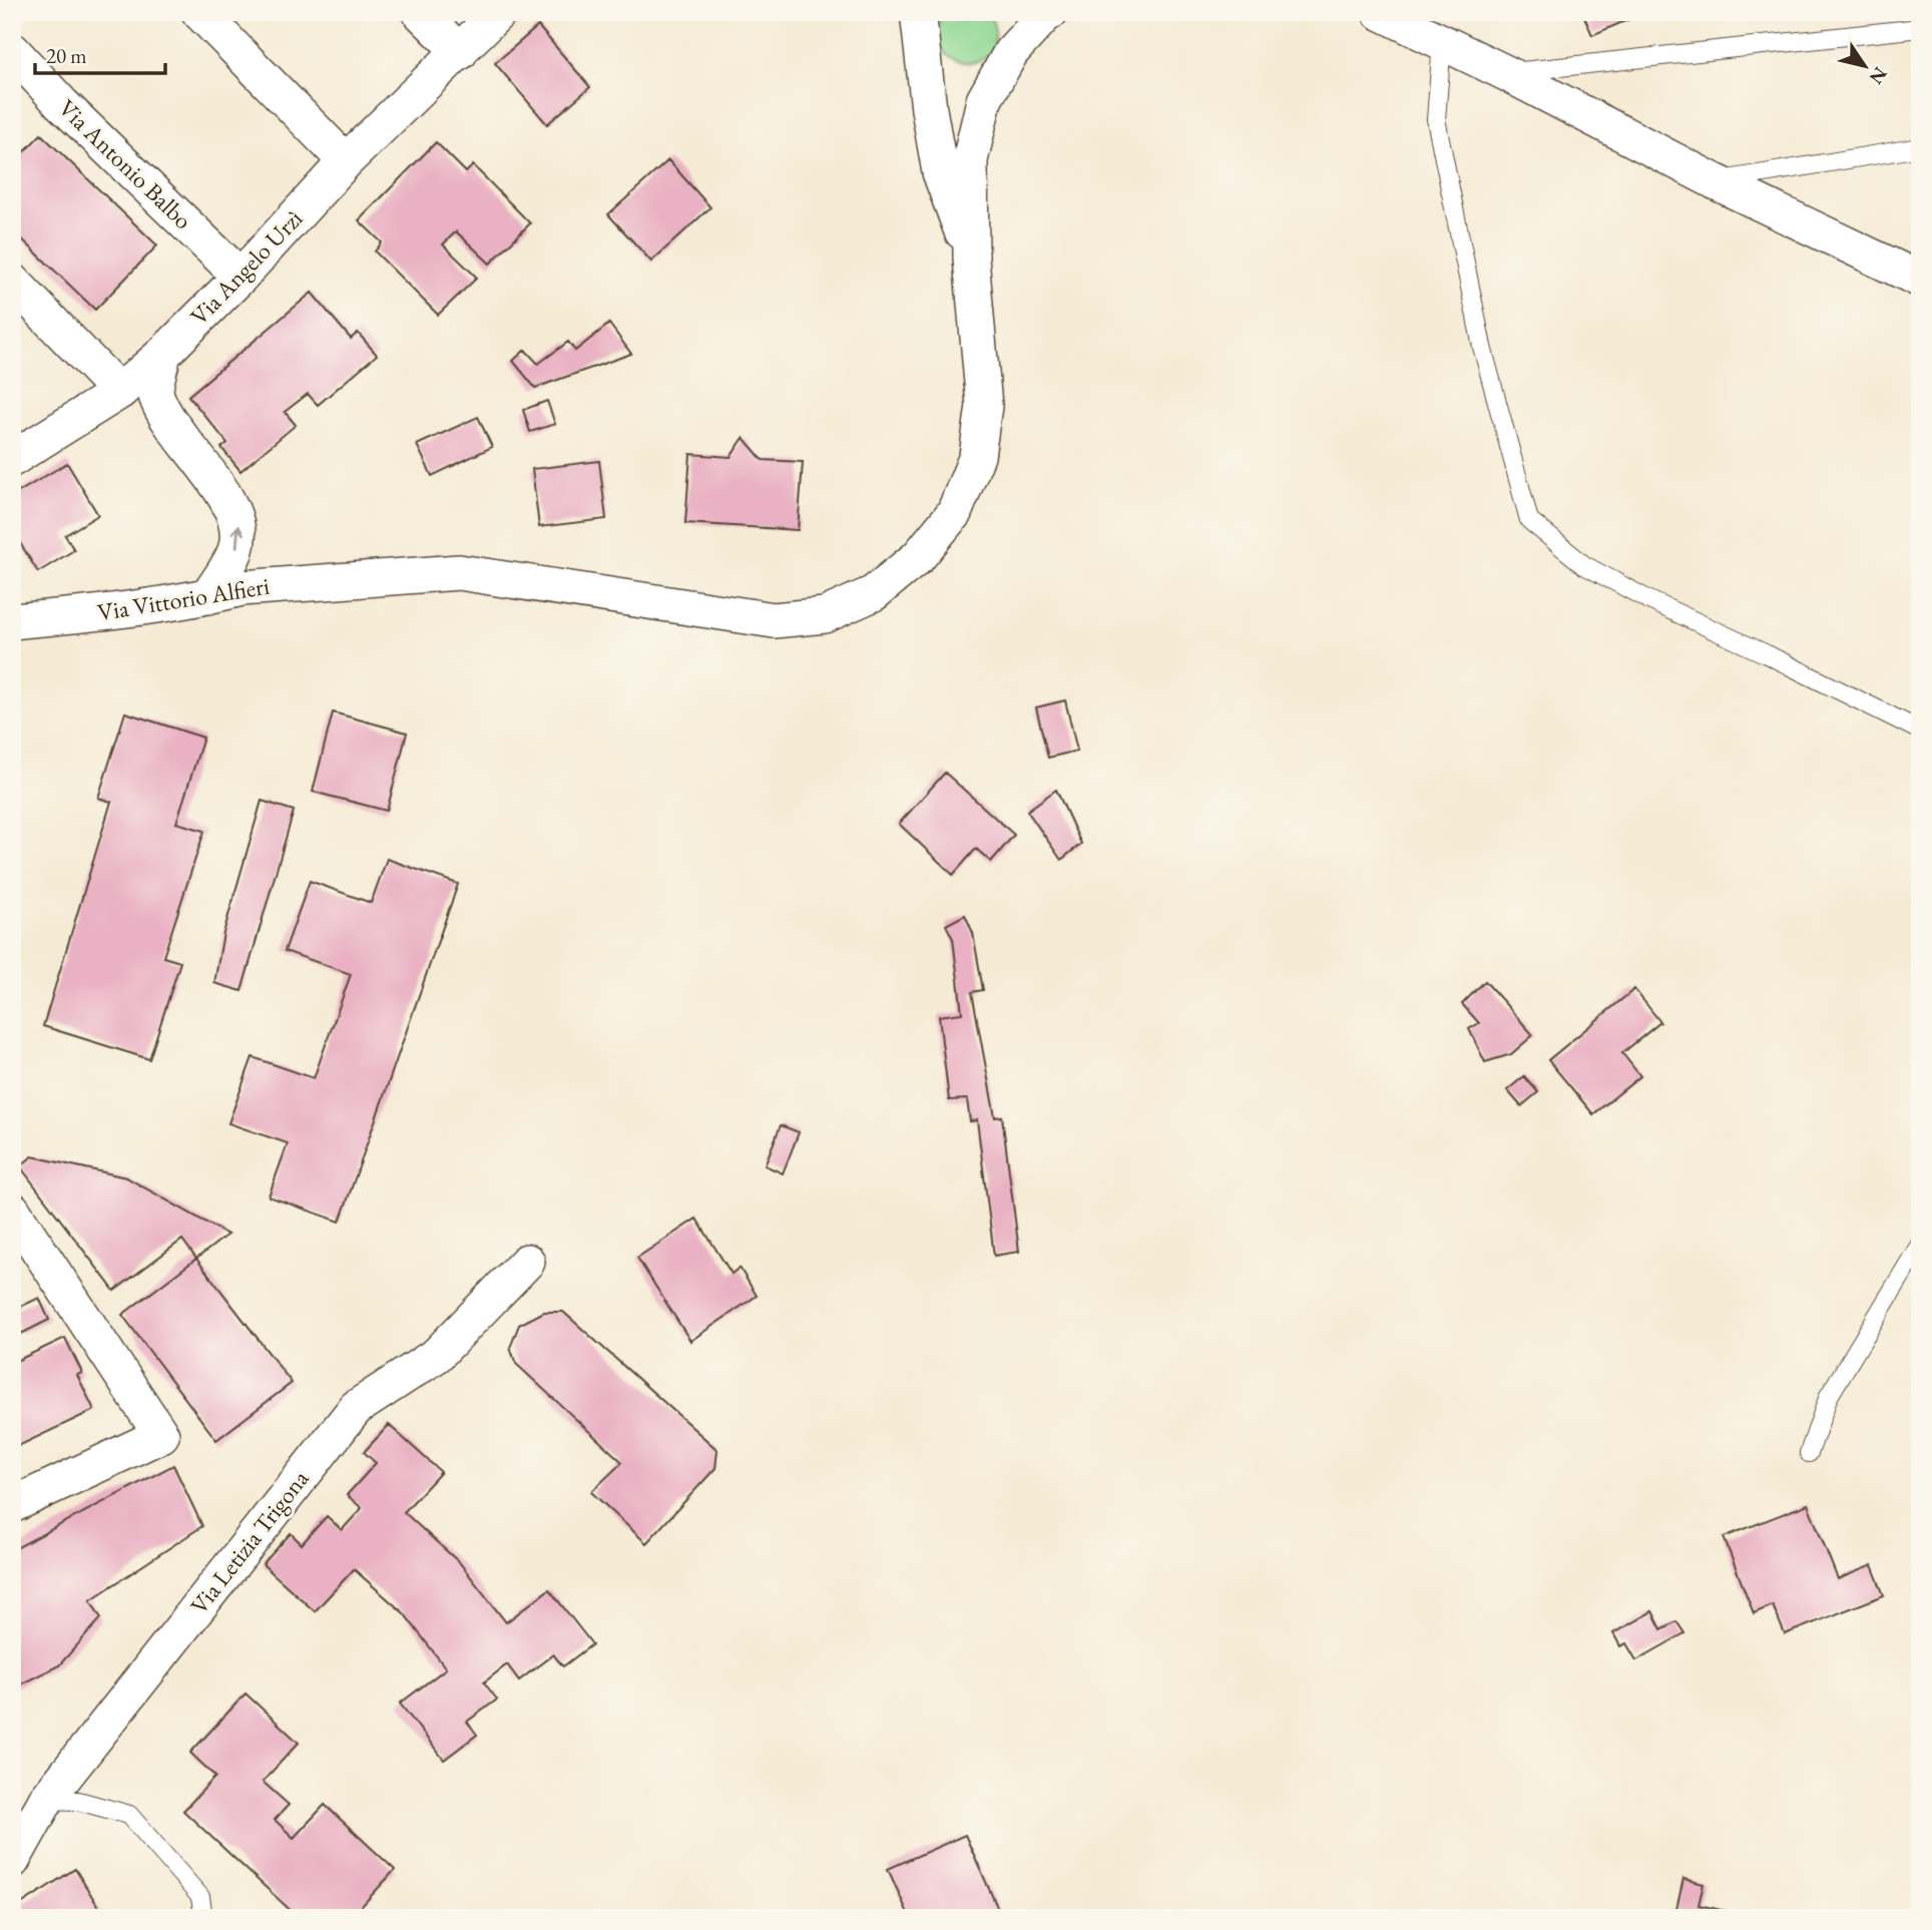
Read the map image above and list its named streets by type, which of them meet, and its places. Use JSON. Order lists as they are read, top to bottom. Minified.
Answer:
{"streets":{"street":["Via Antonio Balbo","Via Angelo Urzì","Via Vittorio Alfieri","Via Letizia Trigona"]},"crossings":[["Via Antonio Balbo","Via Angelo Urzì"]],"scale_bar":"20 m","north":"bottom right"}
